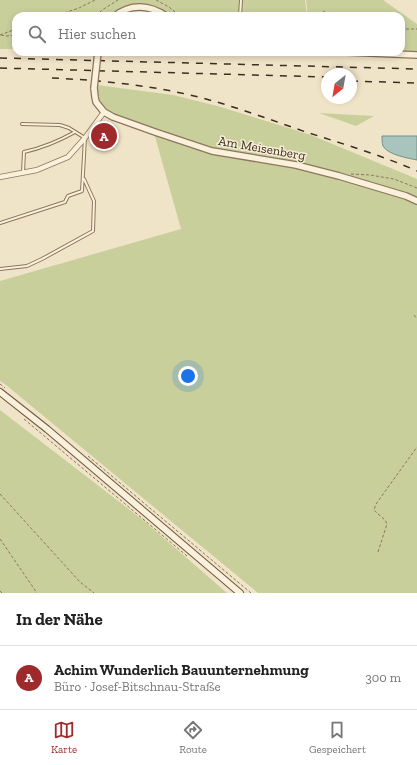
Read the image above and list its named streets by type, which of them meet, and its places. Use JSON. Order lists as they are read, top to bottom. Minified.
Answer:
{"streets":{"street":["Am Meisenberg"]},"north":"bottom left","page":{"search":"Hier suchen","pins":"A","heading":"In der Nähe","list":[{"mark":"A","name":"Achim Wunderlich Bauunternehmung","note":"Büro · Josef-Bitschnau-Straße","value":"300 m"}],"nav":["Karte","Route","Gespeichert"]}}
